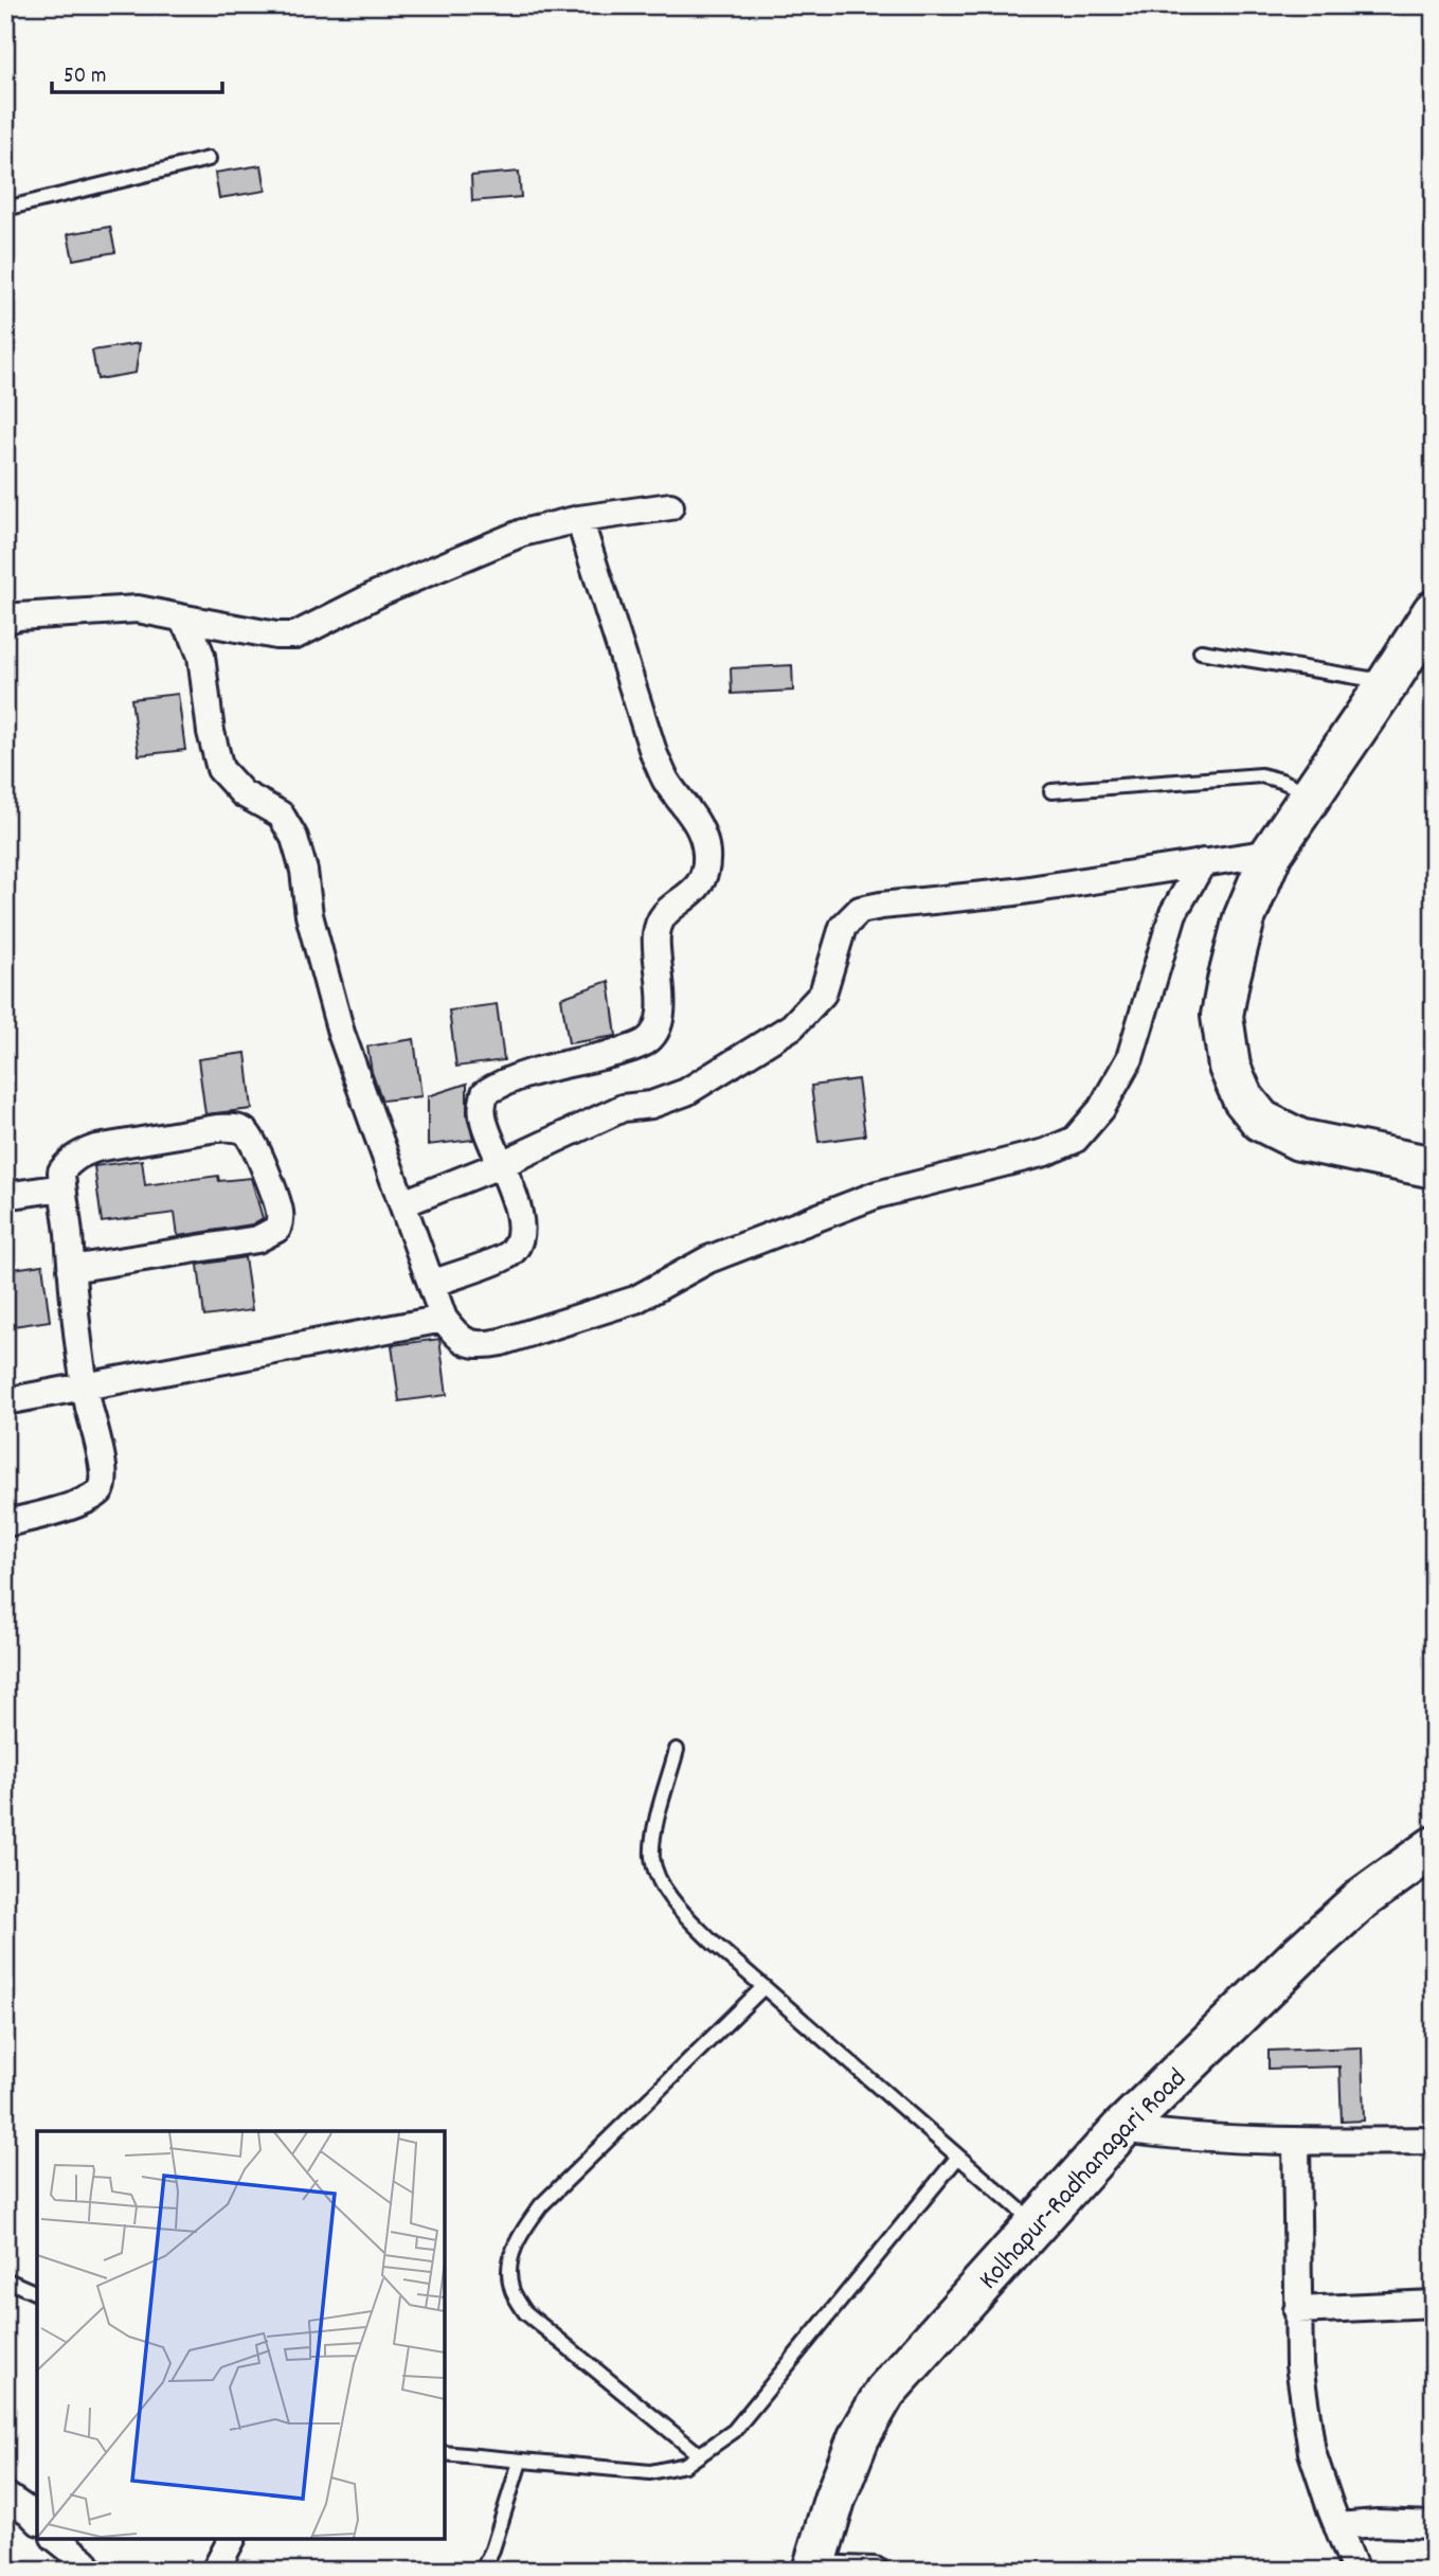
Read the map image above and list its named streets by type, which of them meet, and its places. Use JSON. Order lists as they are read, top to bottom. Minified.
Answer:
{"streets":{"main road":["Kolhapur-Radhanagari Road"]},"scale_bar":"50 m"}
